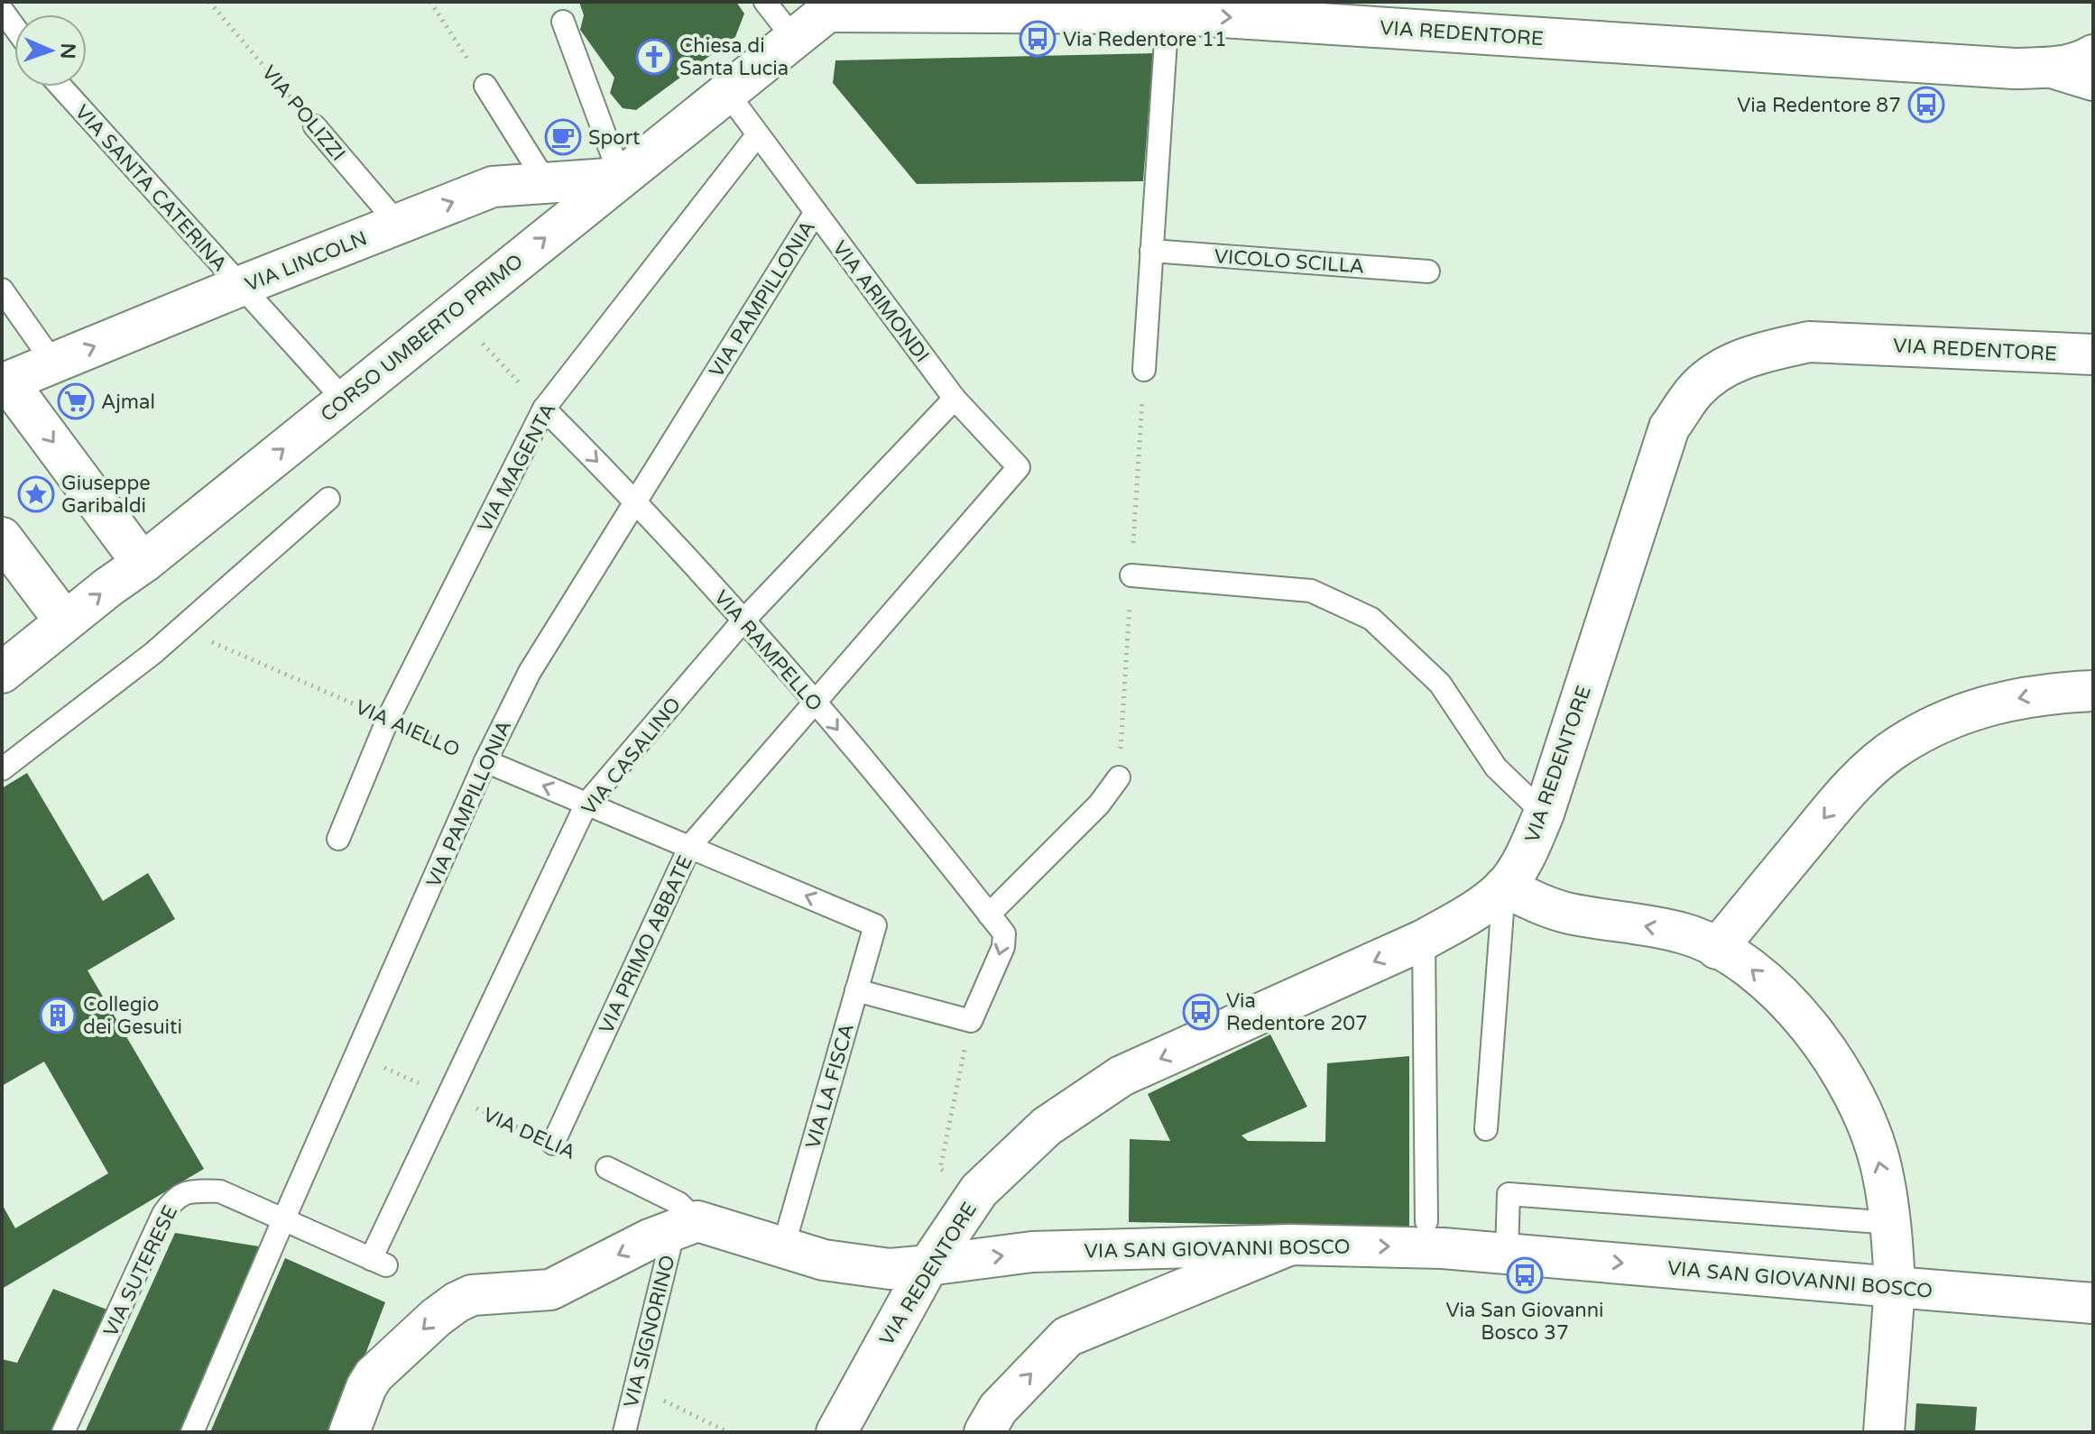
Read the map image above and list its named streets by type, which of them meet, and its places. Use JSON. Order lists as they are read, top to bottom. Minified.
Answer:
{"streets":{"street":["VIA REDENTORE","VIA LINCOLN","CORSO UMBERTO PRIMO","VIA SAN GIOVANNI BOSCO"],"lane":["VIA POLIZZI","VIA SANTA CATERINA","VICOLO SCILLA","VIA PAMPILLONIA","VIA ARIMONDI","VIA MAGENTA","VIA RAMPELLO","VIA AIELLO","VIA CASALINO","VIA PRIMO ABBATE","VIA LA FISCA","VIA SUTERESE","VIA SIGNORINO"],"path":["VIA DELIA"]},"crossings":[["VIA REDENTORE","CORSO UMBERTO PRIMO"],["VIA REDENTORE","VIA SAN GIOVANNI BOSCO"],["VIA POLIZZI","VIA LINCOLN"],["VIA SANTA CATERINA","VIA LINCOLN"],["VIA SANTA CATERINA","CORSO UMBERTO PRIMO"],["VIA LINCOLN","CORSO UMBERTO PRIMO"],["VIA PAMPILLONIA","VIA ARIMONDI"],["VIA PAMPILLONIA","VIA RAMPELLO"],["VIA PAMPILLONIA","VIA AIELLO"],["VIA PAMPILLONIA","VIA DELIA"],["VIA PAMPILLONIA","VIA SUTERESE"],["VIA ARIMONDI","CORSO UMBERTO PRIMO"],["VIA ARIMONDI","VIA MAGENTA"],["VIA ARIMONDI","VIA CASALINO"],["VIA ARIMONDI","VIA PRIMO ABBATE"],["VIA MAGENTA","VIA RAMPELLO"],["VIA MAGENTA","VIA AIELLO"],["VIA RAMPELLO","VIA CASALINO"],["VIA RAMPELLO","VIA PRIMO ABBATE"],["VIA AIELLO","VIA CASALINO"],["VIA AIELLO","VIA PRIMO ABBATE"],["VIA AIELLO","VIA LA FISCA"],["VIA CASALINO","VIA DELIA"],["VIA CASALINO","VIA SUTERESE"],["VIA PRIMO ABBATE","VIA DELIA"]],"one_way":["VIA LINCOLN","CORSO UMBERTO PRIMO","VIA RAMPELLO","VIA AIELLO","VIA SAN GIOVANNI BOSCO"],"places":{"bus stop":["Via Redentore 11","Via Redentore 87","Via Redentore 207","Via San Giovanni Bosco 37"],"church":["Chiesa di Santa Lucia"],"cafe":["Sport"],"supermarket":["Ajmal"],"place":["Giuseppe Garibaldi"],"building":["Collegio dei Gesuiti"]},"north":"right"}
